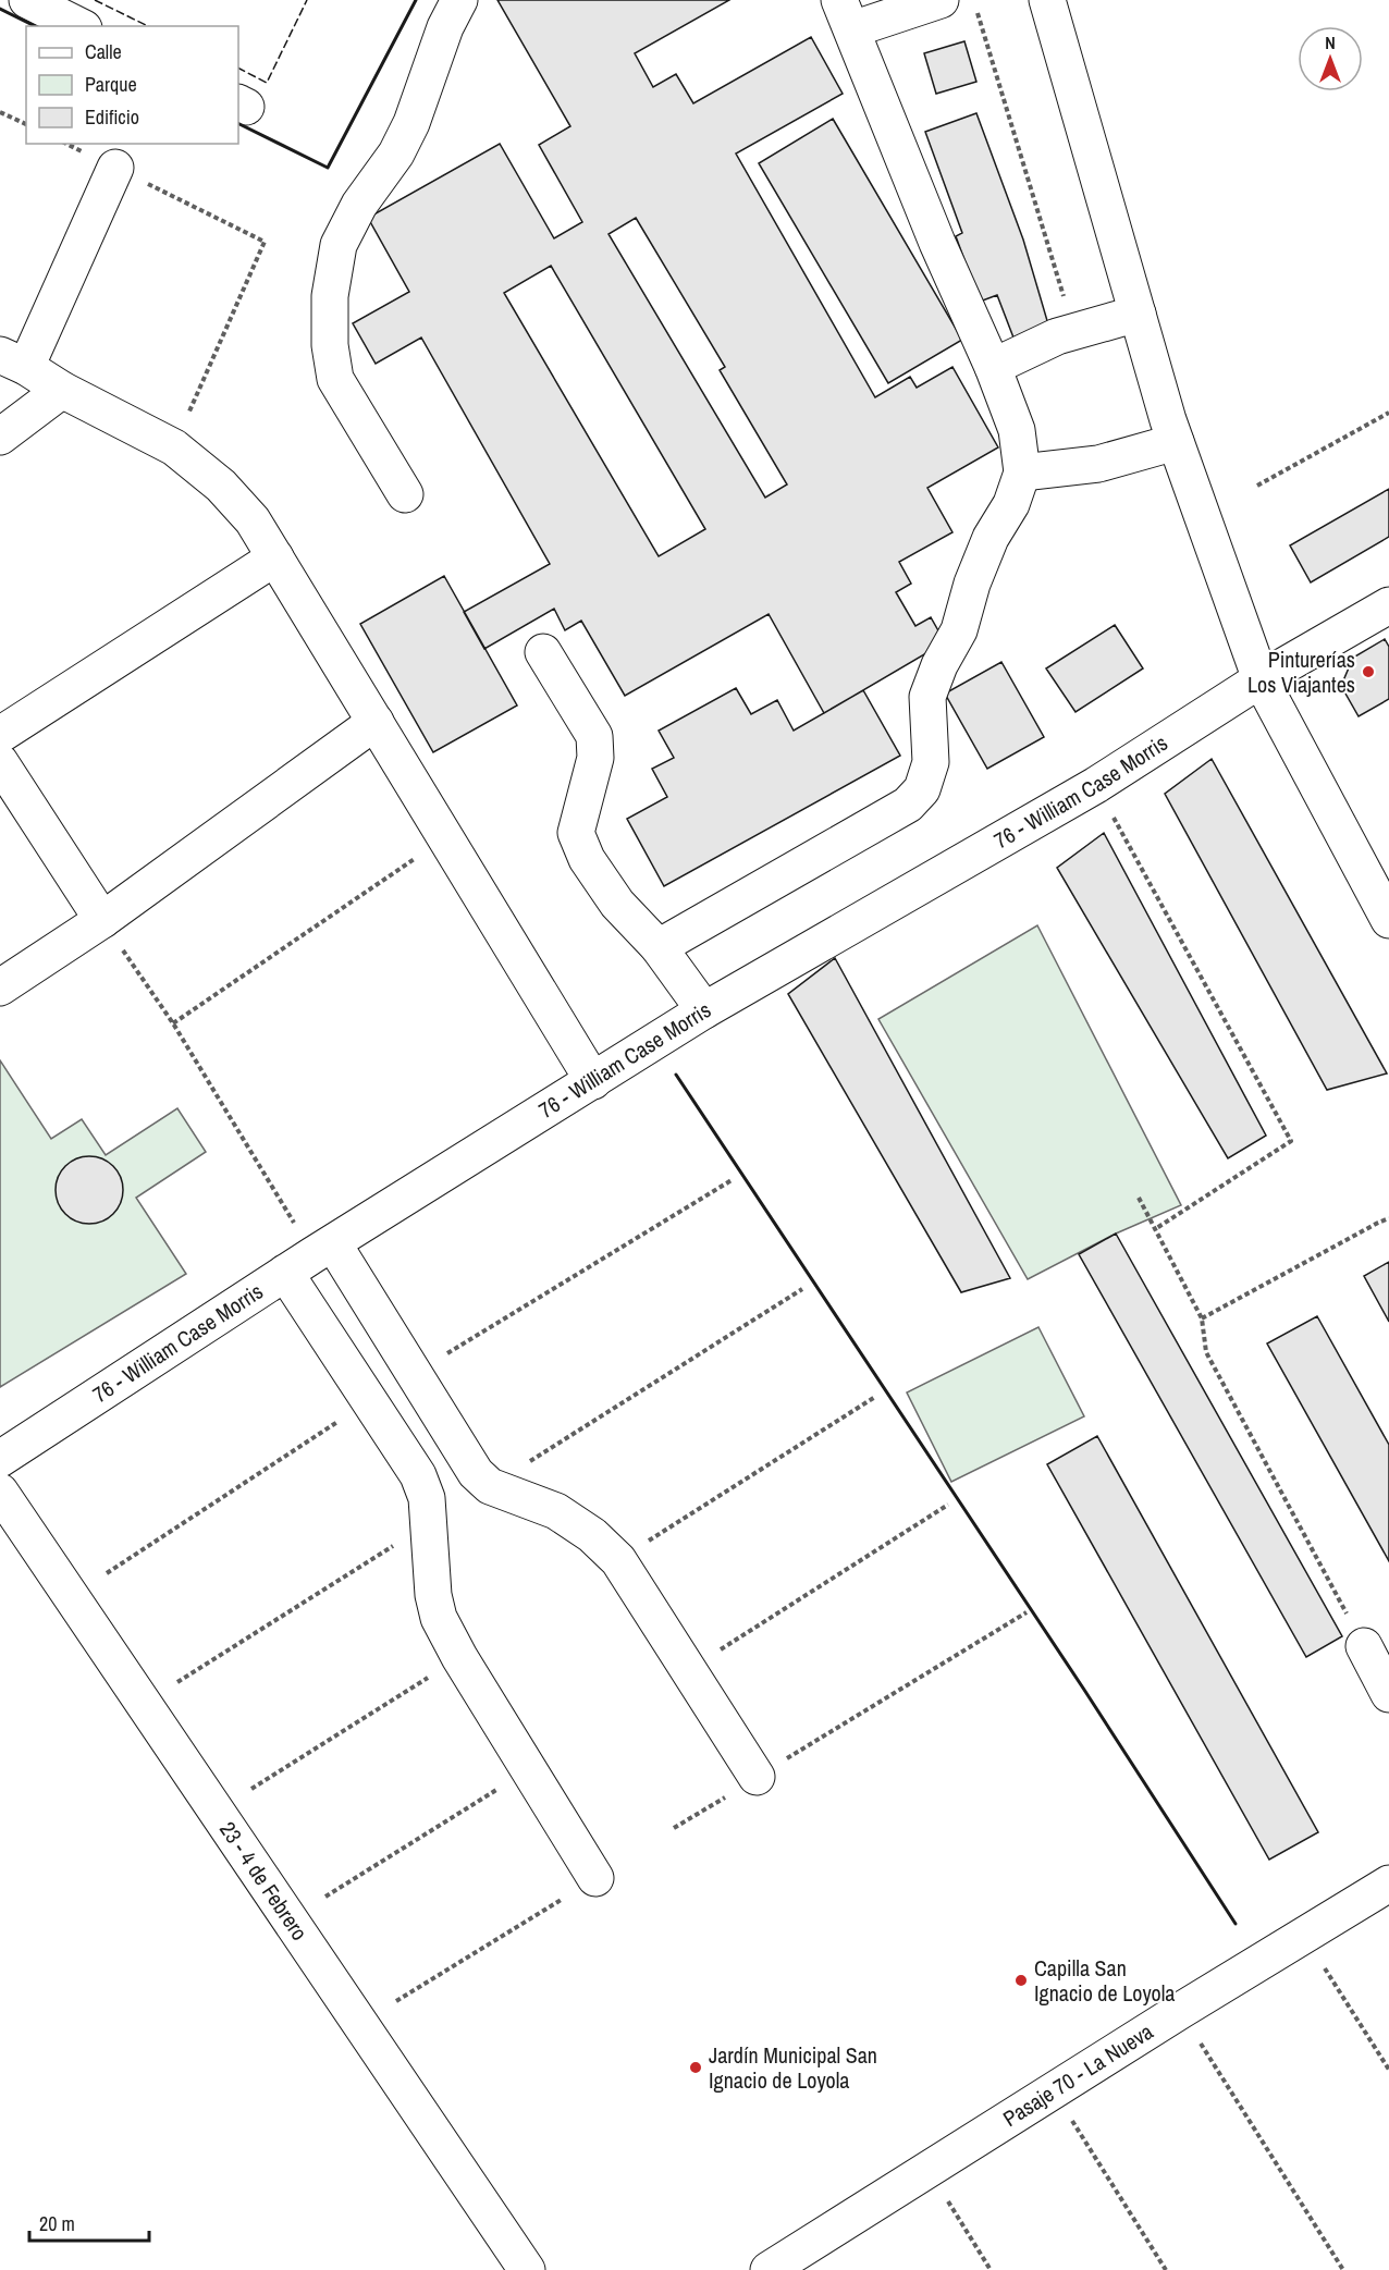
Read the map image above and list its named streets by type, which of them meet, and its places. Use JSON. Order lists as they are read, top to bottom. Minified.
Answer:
{"streets":{"street":["76 - William Case Morris","23 - 4 de Febrero","Pasaje 70 - La Nueva"]},"places":["Pinturerías Los Viajantes","Capilla San Ignacio de Loyola","Jardín Municipal San Ignacio de Loyola"],"legend":["Calle","Parque","Edificio"],"scale_bar":"20 m","north":"top"}
